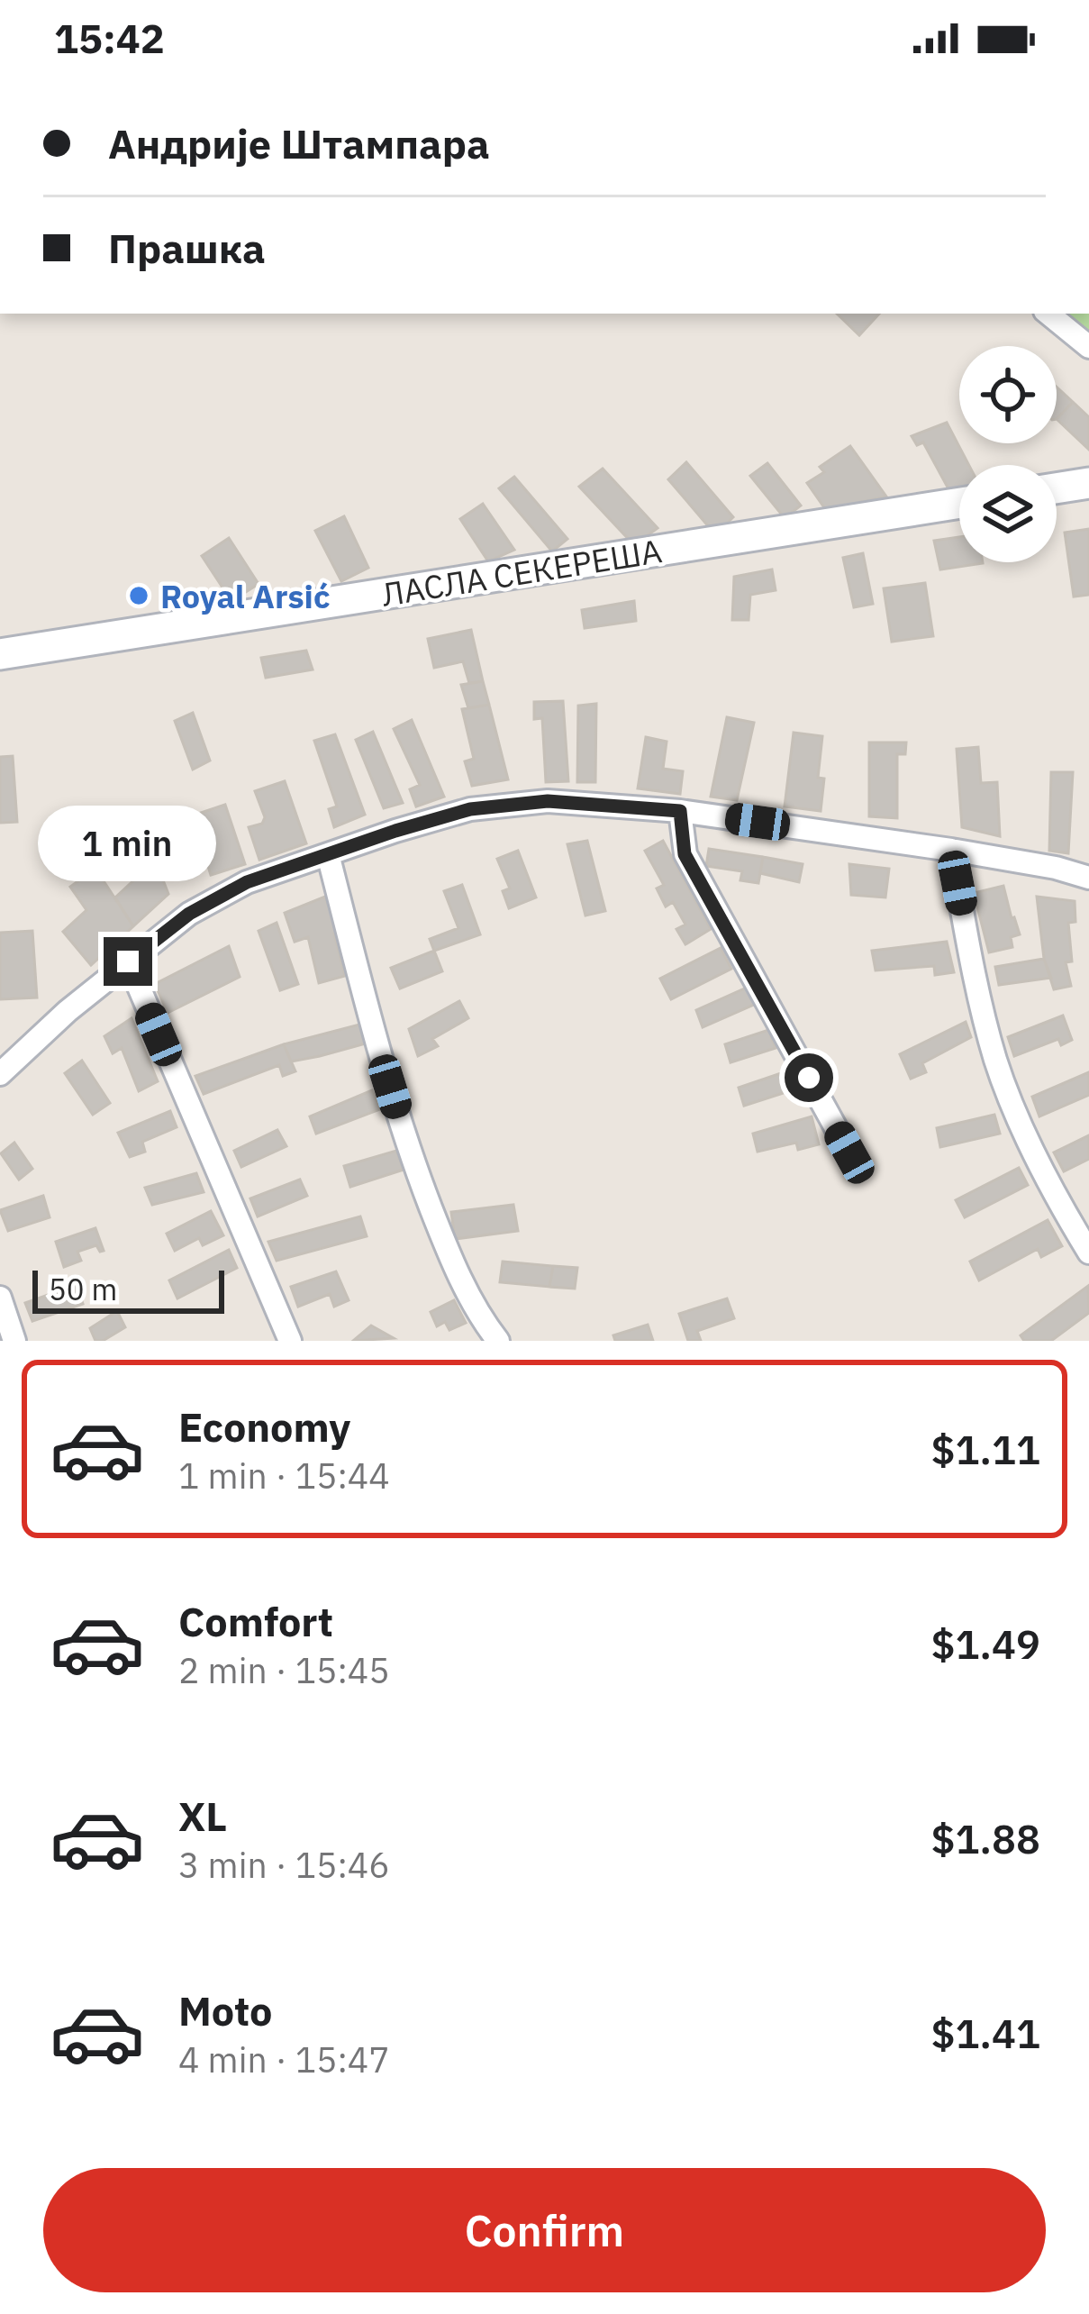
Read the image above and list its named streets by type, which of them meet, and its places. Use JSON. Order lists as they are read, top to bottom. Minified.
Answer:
{"streets":{"street":["ЛАСЛА СЕКЕРЕША"]},"places":["Royal Arsić"],"scale_bar":"50 m","page":{"status":"15:42","banner":["Андрије Штампара","Прашка"],"bubble":"1 min","scale":"50 m","list":[{"name":"Economy","note":"1 min · 15:44","value":"$1.11"},{"name":"Comfort","note":"2 min · 15:45","value":"$1.49"},{"name":"XL","note":"3 min · 15:46","value":"$1.88"},{"name":"Moto","note":"4 min · 15:47","value":"$1.41"}],"buttons":"Confirm"}}
